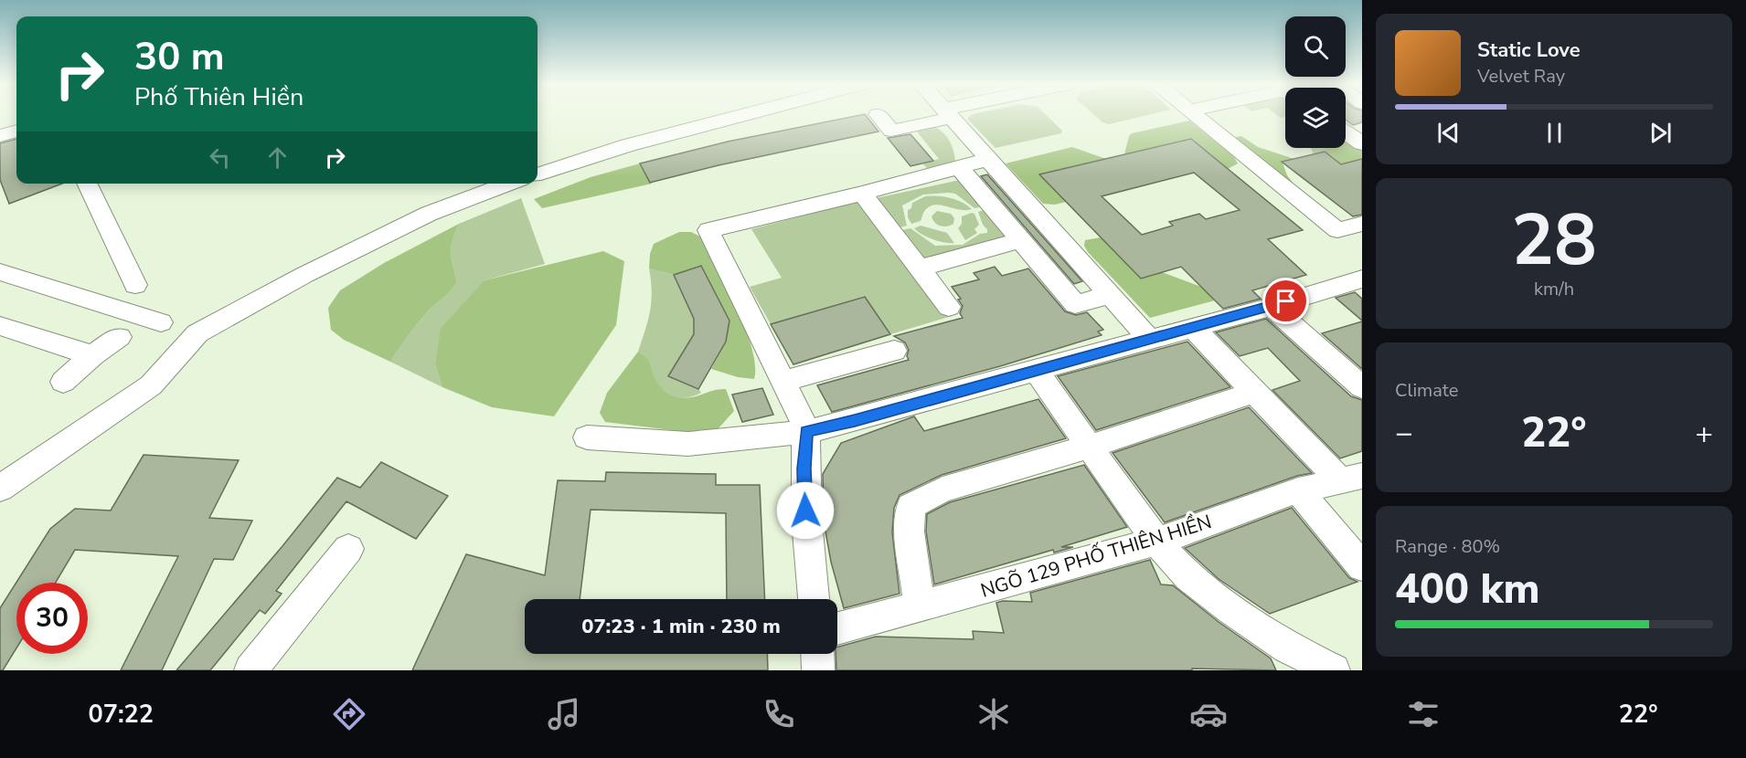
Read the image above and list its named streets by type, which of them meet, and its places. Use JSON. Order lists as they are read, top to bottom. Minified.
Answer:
{"streets":{"street":["NGÕ 129 PHỐ THIÊN HIỀN"]},"page":{"turn":["30 m","Phố Thiên Hiền"],"song":["Static Love","Velvet Ray"],"tile":[["28","km/h"],"Climate",["Range · 80%","400 km"]],"heat":["−","22°","+"],"limit":"30","trip":"07:23 · 1 min · 230 m","tabs":["07:22","22°"]}}
